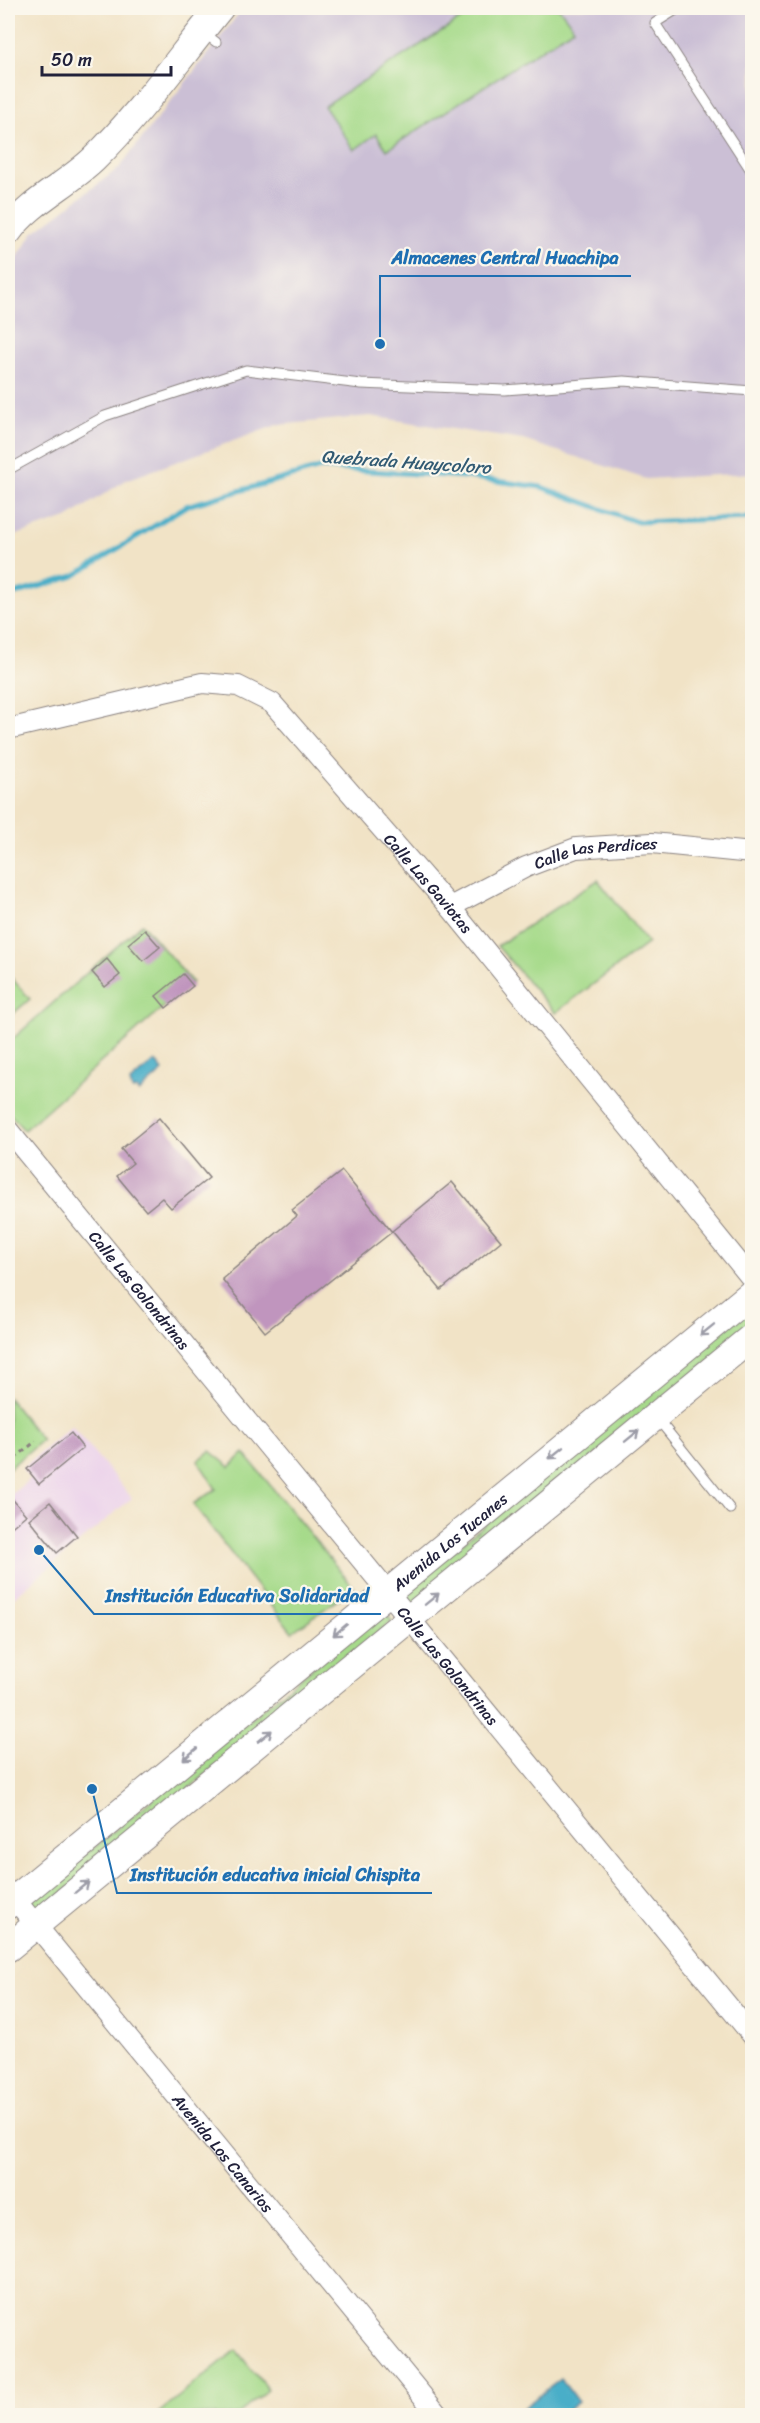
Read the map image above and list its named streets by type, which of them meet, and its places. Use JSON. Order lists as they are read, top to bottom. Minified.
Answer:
{"streets":{"street":["Calle Las Perdices","Calle Las Gaviotas","Calle Las Golondrinas","Avenida Los Tucanes","Avenida Los Canarios"]},"crossings":[["Calle Las Perdices","Calle Las Gaviotas"],["Calle Las Golondrinas","Avenida Los Tucanes"],["Avenida Los Tucanes","Avenida Los Canarios"]],"water":["Quebrada Huaycoloro"],"places":["Almacenes Central Huachipa","Institución Educativa Solidaridad","Institución educativa inicial Chispita"],"scale_bar":"50 m"}
